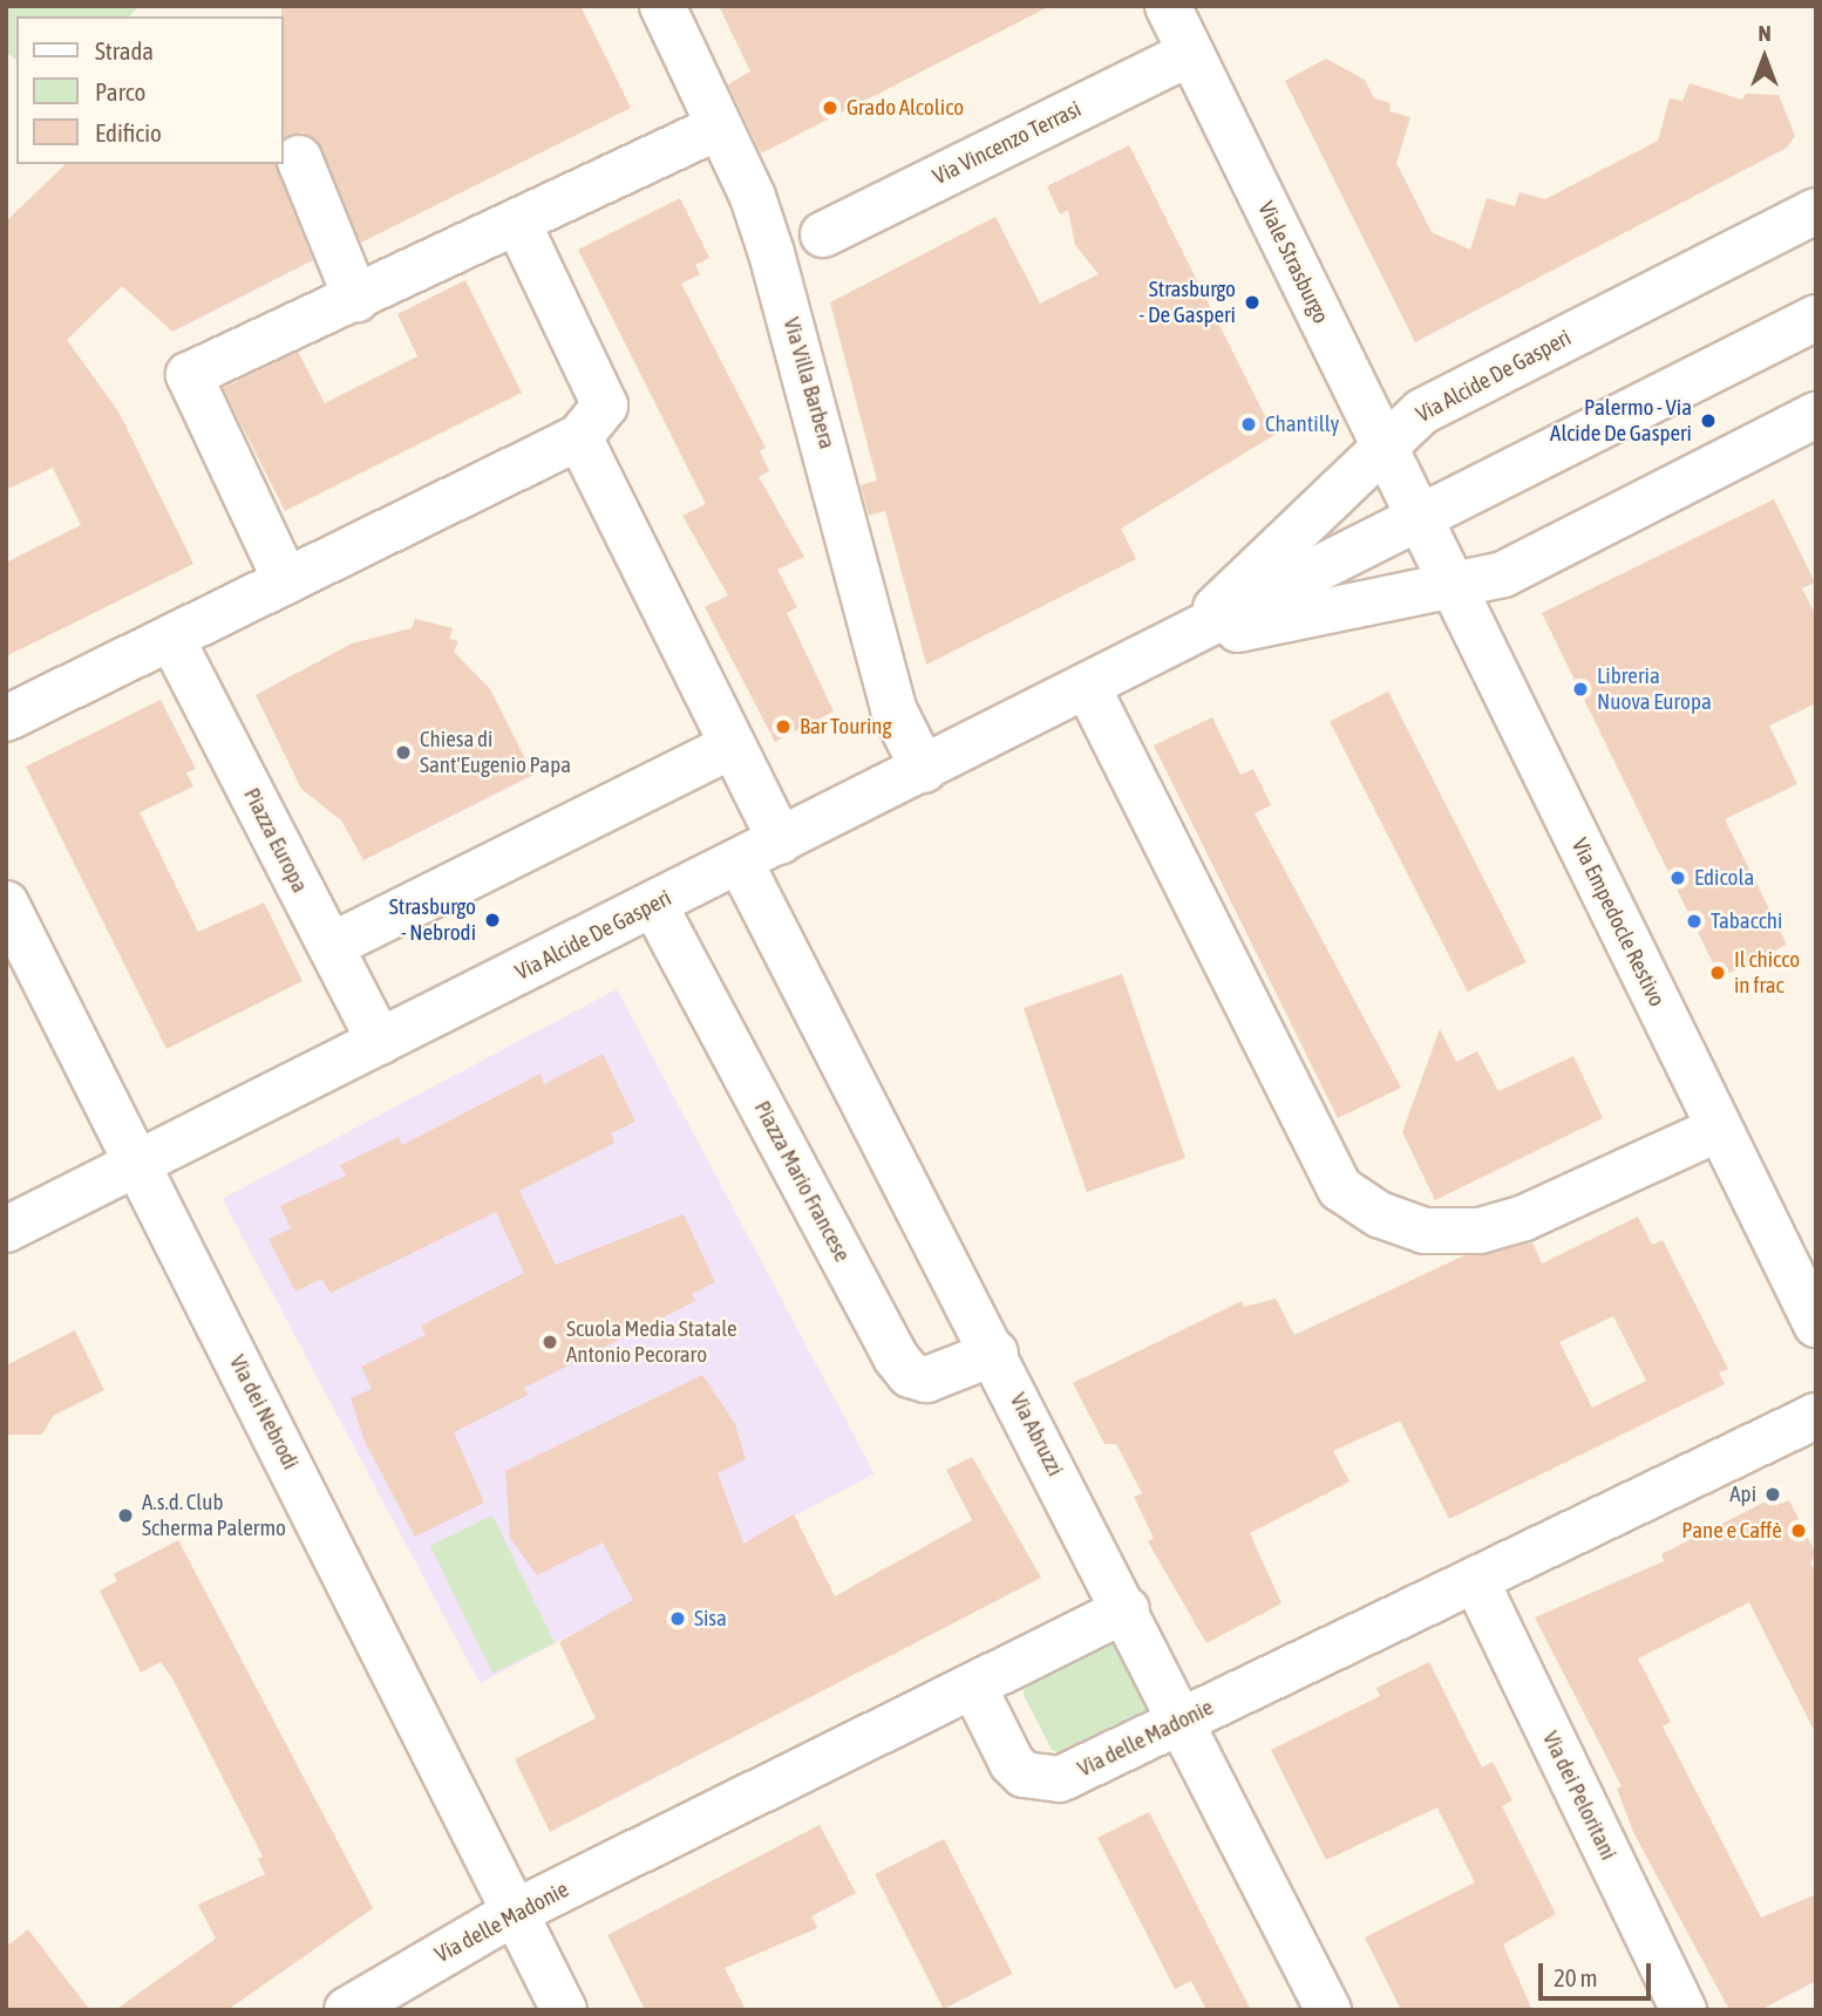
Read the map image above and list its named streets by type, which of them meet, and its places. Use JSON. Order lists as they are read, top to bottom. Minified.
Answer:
{"streets":{"street":["Via Vincenzo Terrasi","Viale Strasburgo","Via Alcide De Gasperi","Via Villa Barbera","Piazza Europa","Via Empedocle Restivo","Piazza Mario Francese","Via dei Nebrodi","Via Abruzzi","Via delle Madonie","Via dei Peloritani"]},"crossings":[["Via Vincenzo Terrasi","Viale Strasburgo"],["Viale Strasburgo","Via Alcide De Gasperi"],["Viale Strasburgo","Via Empedocle Restivo"],["Via Alcide De Gasperi","Via Villa Barbera"],["Via Alcide De Gasperi","Piazza Europa"],["Via Alcide De Gasperi","Via Empedocle Restivo"],["Via Alcide De Gasperi","Piazza Mario Francese"],["Via Alcide De Gasperi","Via dei Nebrodi"],["Via Alcide De Gasperi","Via Abruzzi"],["Piazza Mario Francese","Via Abruzzi"],["Via dei Nebrodi","Via delle Madonie"],["Via Abruzzi","Via delle Madonie"],["Via delle Madonie","Via dei Peloritani"]],"places":["Grado Alcolico","Strasburgo - De Gasperi","Palermo - Via Alcide De Gasperi","Chantilly","Libreria Nuova Europa","Bar Touring","Chiesa di Sant'Eugenio Papa","Edicola","Strasburgo - Nebrodi","Tabacchi","Il chicco in frac","Scuola Media Statale Antonio Pecoraro","Api","A.s.d. Club Scherma Palermo","Pane e Caffè","Sisa"],"legend":["Strada","Parco","Edificio"],"scale_bar":"20 m","north":"top"}
